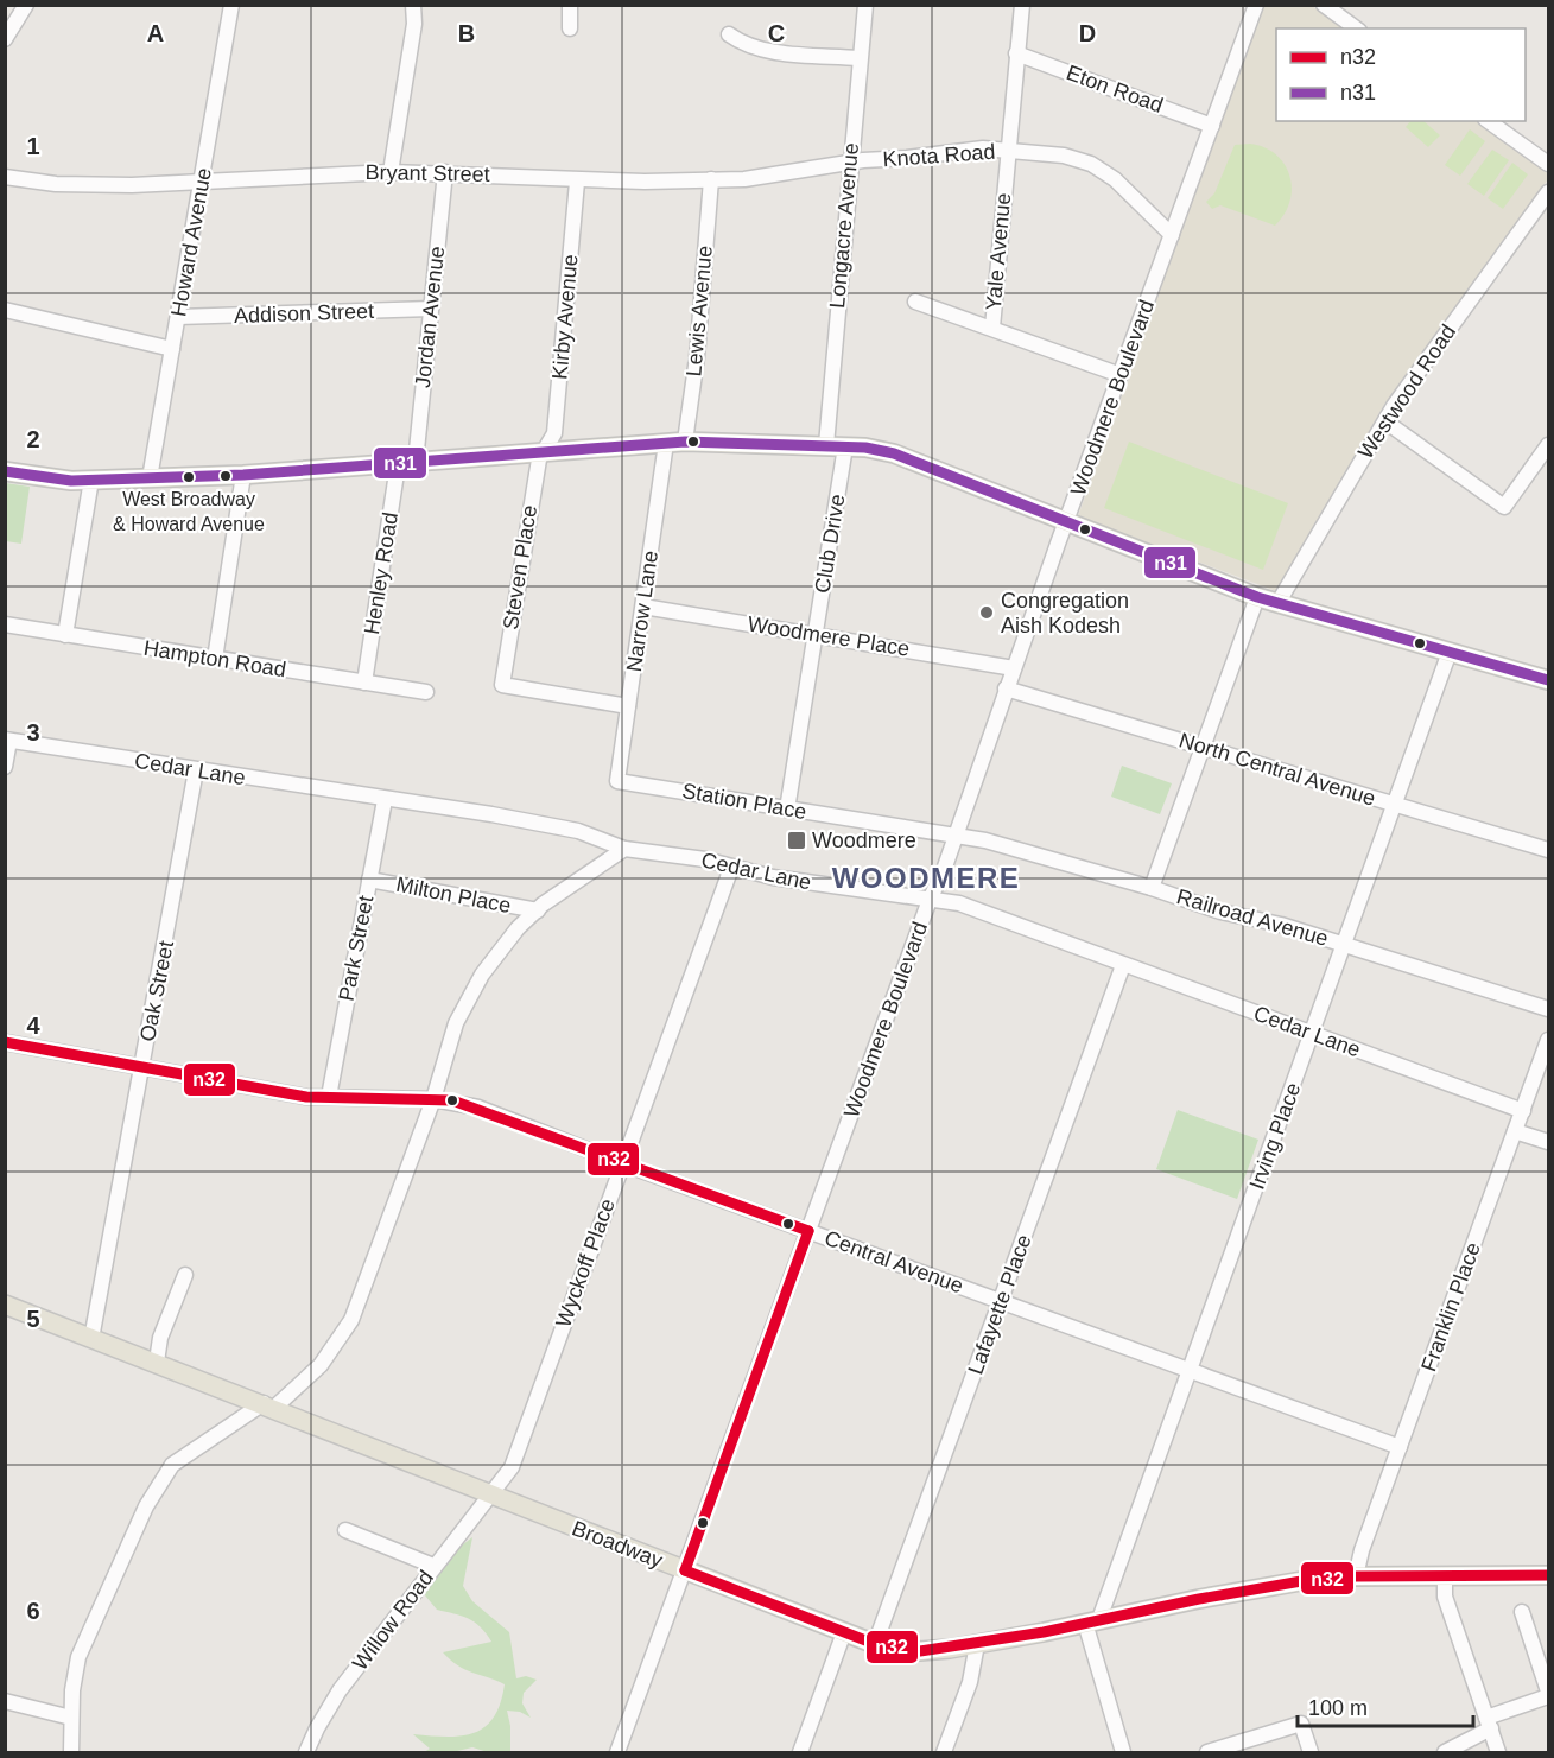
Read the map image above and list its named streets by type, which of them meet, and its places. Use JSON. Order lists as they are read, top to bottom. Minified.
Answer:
{"streets":{"main road":["Broadway"],"street":["Eton Road","Knota Road","Bryant Street","Longacre Avenue","Howard Avenue","Yale Avenue","Lewis Avenue","Addison Street","Jordan Avenue","Kirby Avenue","Westwood Road","Woodmere Boulevard","Club Drive","Steven Place","Henley Road","Narrow Lane","Woodmere Place","Hampton Road","Cedar Lane","North Central Avenue","Station Place","Milton Place","Railroad Avenue","Park Street","Oak Street","Irving Place","Central Avenue","Wyckoff Place","Lafayette Place","Franklin Place","Willow Road"]},"crossings":[["Eton Road","Yale Avenue"],["Eton Road","Woodmere Boulevard"],["Knota Road","Bryant Street"],["Knota Road","Longacre Avenue"],["Knota Road","Yale Avenue"],["Knota Road","Woodmere Boulevard"],["Bryant Street","Longacre Avenue"],["Bryant Street","Howard Avenue"],["Bryant Street","Lewis Avenue"],["Bryant Street","Jordan Avenue"],["Bryant Street","Kirby Avenue"],["Howard Avenue","Addison Street"],["Addison Street","Jordan Avenue"],["Jordan Avenue","Henley Road"],["Kirby Avenue","Steven Place"],["Woodmere Boulevard","Woodmere Place"],["Woodmere Boulevard","Cedar Lane"],["Woodmere Boulevard","North Central Avenue"],["Woodmere Boulevard","Station Place"],["Woodmere Boulevard","Railroad Avenue"],["Woodmere Boulevard","Central Avenue"],["Woodmere Boulevard","Broadway"],["Club Drive","Woodmere Place"],["Club Drive","Station Place"],["Steven Place","Narrow Lane"],["Henley Road","Hampton Road"],["Narrow Lane","Woodmere Place"],["Narrow Lane","Station Place"],["Cedar Lane","Park Street"],["Cedar Lane","Oak Street"],["Cedar Lane","Irving Place"],["Cedar Lane","Wyckoff Place"],["Cedar Lane","Lafayette Place"],["Cedar Lane","Franklin Place"],["North Central Avenue","Irving Place"],["Station Place","Railroad Avenue"],["Milton Place","Park Street"],["Railroad Avenue","Irving Place"],["Park Street","Central Avenue"],["Oak Street","Central Avenue"],["Oak Street","Broadway"],["Irving Place","Central Avenue"],["Irving Place","Broadway"],["Central Avenue","Wyckoff Place"],["Central Avenue","Lafayette Place"],["Central Avenue","Franklin Place"],["Wyckoff Place","Broadway"],["Wyckoff Place","Willow Road"],["Lafayette Place","Broadway"],["Franklin Place","Broadway"],["Broadway","Willow Road"]],"districts":["WOODMERE"],"places":{"other":["West Broadway & Howard Avenue","Congregation Aish Kodesh"],"transit":["Woodmere"]},"lines":["transit line n31","transit line n32"],"legend":["n32","n31"],"scale_bar":"100 m","grid":{"columns":["A","B","C","D"],"rows":["1","2","3","4","5","6"]}}
